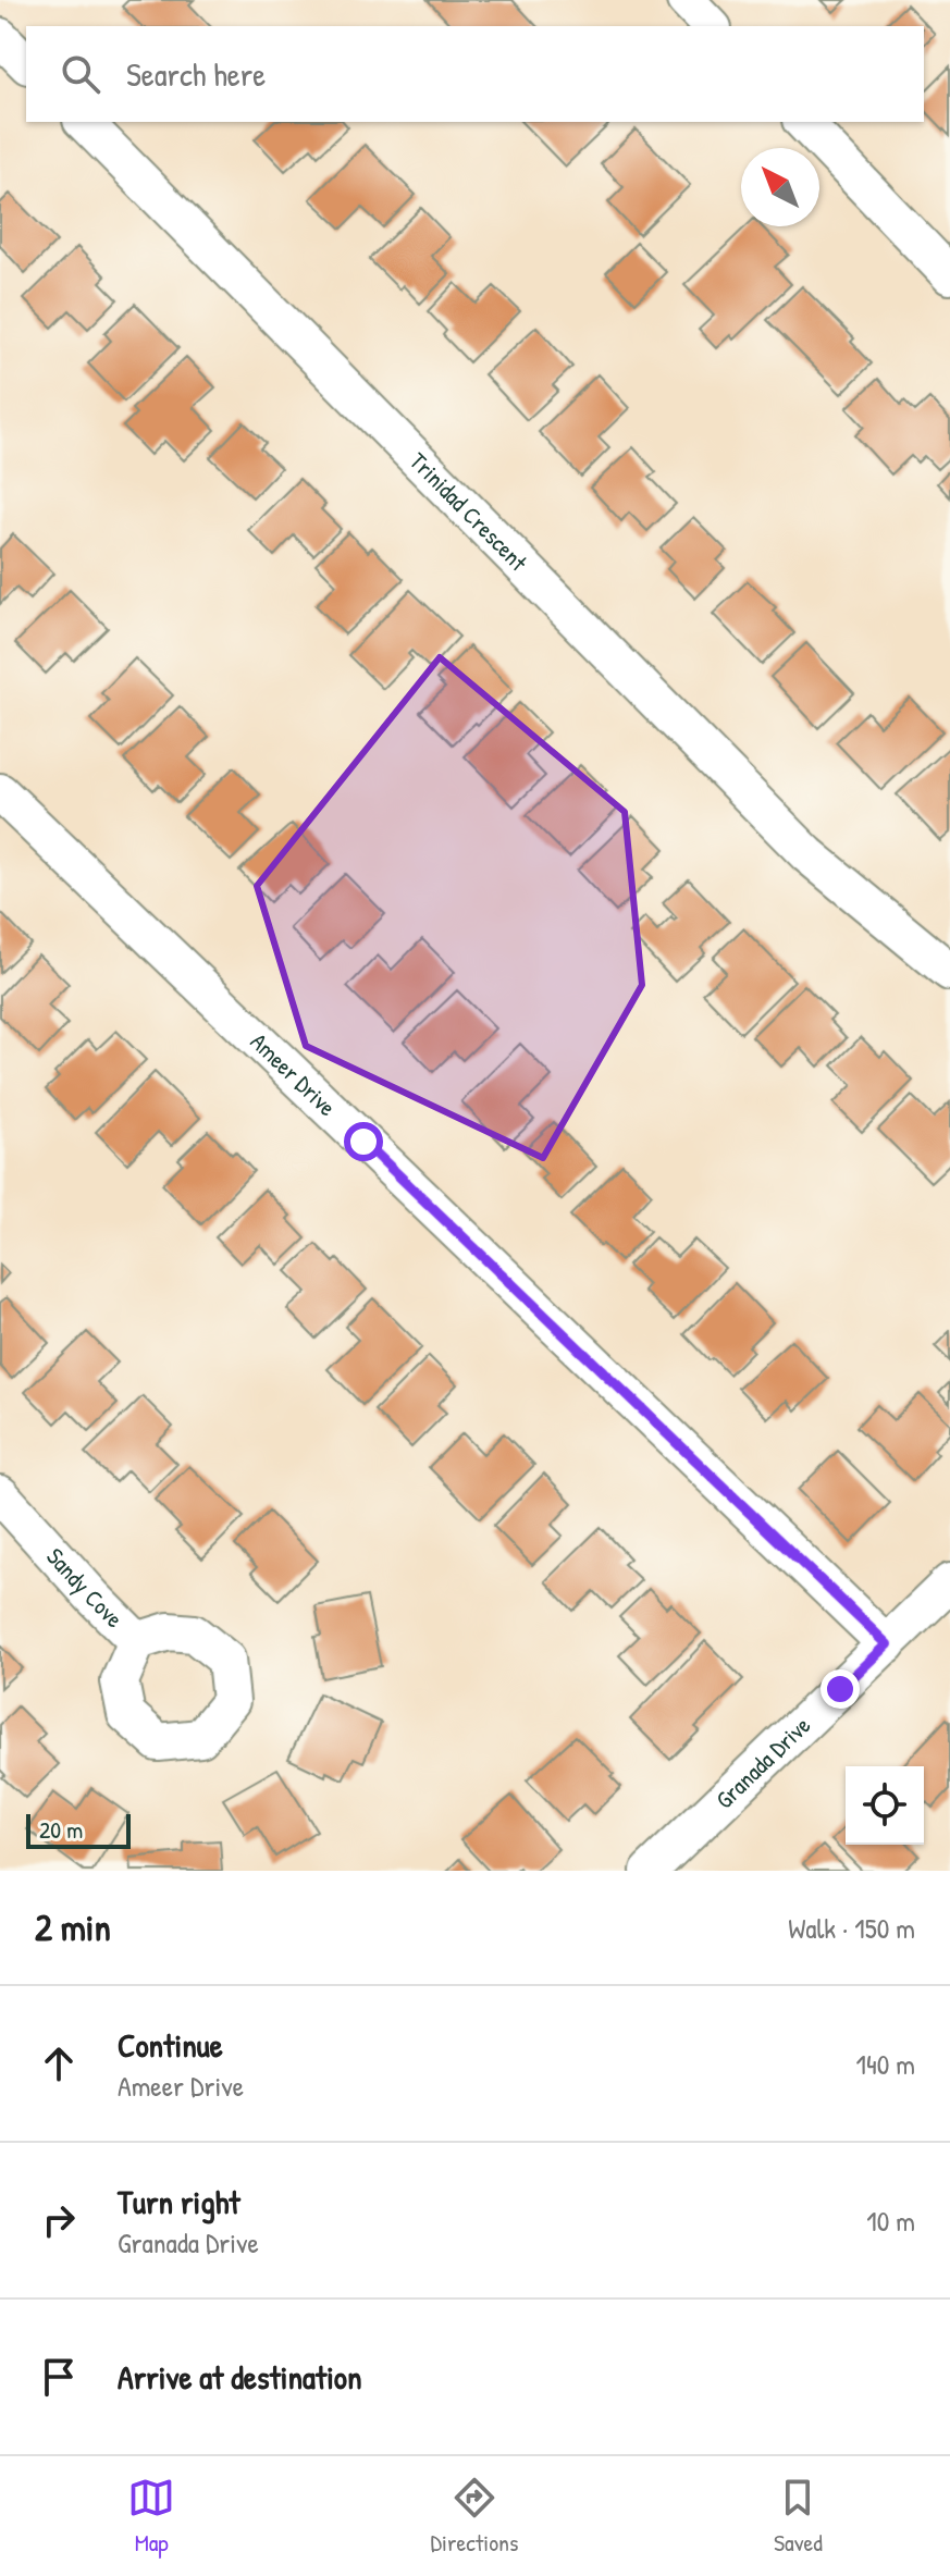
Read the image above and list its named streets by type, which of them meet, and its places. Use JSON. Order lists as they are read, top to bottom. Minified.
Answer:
{"streets":{"street":["Trinidad Crescent","Ameer Drive","Sandy Cove","Granada Drive"]},"crossings":[["Ameer Drive","Granada Drive"]],"scale_bar":"20 m","north":"top left","page":{"search":"Search here","scale":"20 m","heading":["2 min","Walk · 150 m"],"list":[["Continue","Ameer Drive","140 m"],["Turn right","Granada Drive","10 m"],"Arrive at destination"],"nav":["Map","Directions","Saved"]}}
